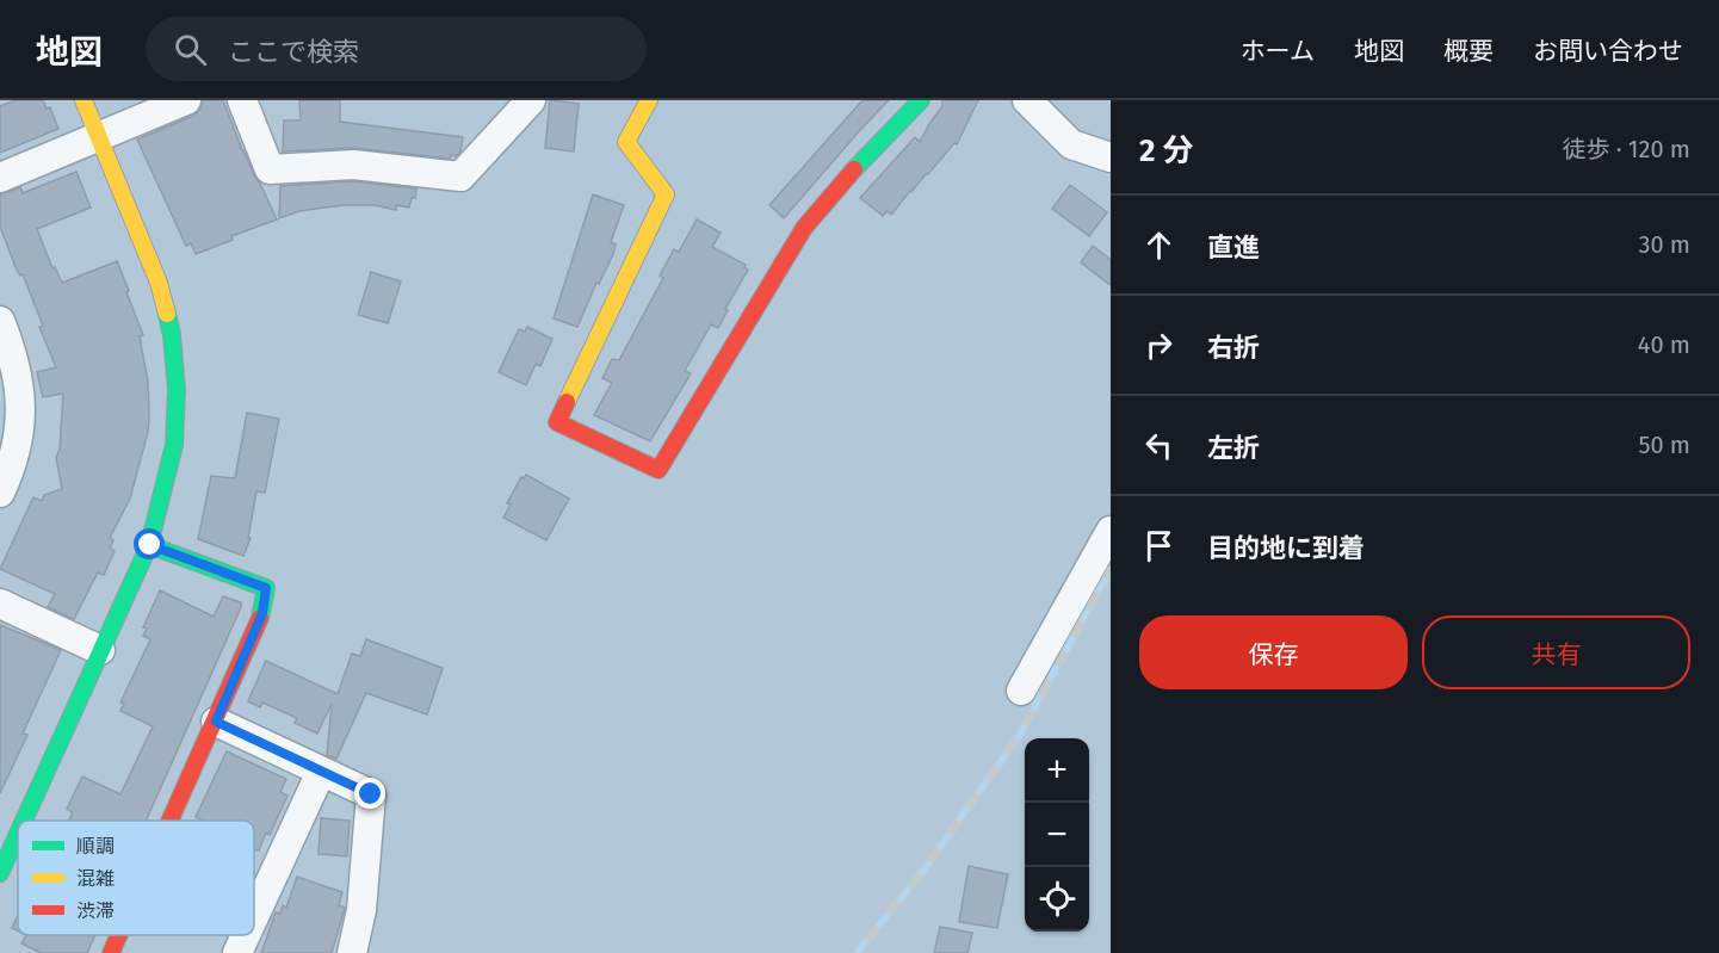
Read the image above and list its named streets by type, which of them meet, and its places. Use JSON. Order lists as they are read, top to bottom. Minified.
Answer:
{"legend":["順調","混雑","渋滞"],"page":{"header":"地図","search":"ここで検索","nav":["ホーム","地図","概要","お問い合わせ"],"heading":["2 分","徒歩 · 120 m"],"list":[["直進","30 m"],["右折","40 m"],["左折","50 m"],"目的地に到着"],"buttons":["保存","共有"],"map_buttons":["+","−"]}}
